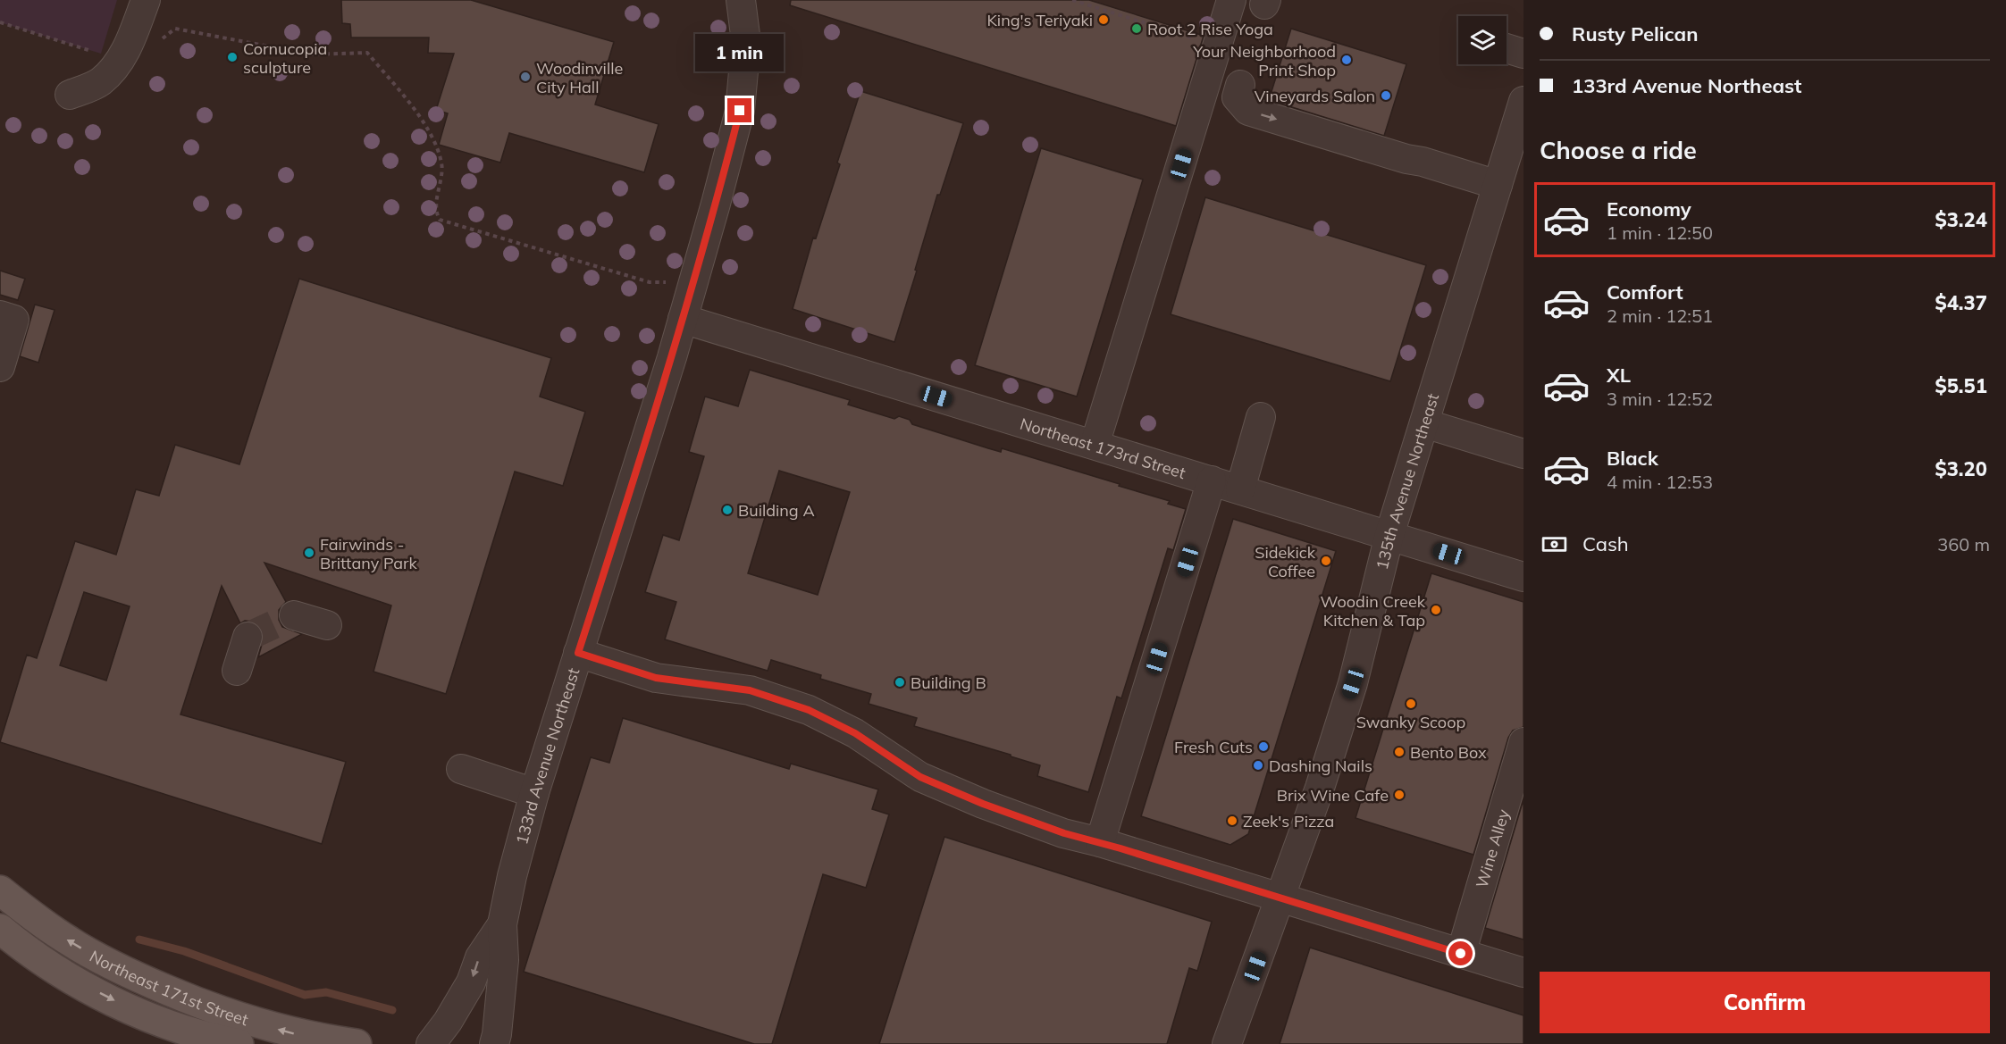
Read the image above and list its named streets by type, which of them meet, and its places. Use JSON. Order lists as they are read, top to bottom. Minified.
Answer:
{"streets":{"main road":["Northeast 171st Street"],"street":["Northeast 173rd Street","135th Avenue Northeast","133rd Avenue Northeast","Wine Alley"]},"crossings":[["Northeast 173rd Street","135th Avenue Northeast"],["Northeast 173rd Street","133rd Avenue Northeast"]],"places":["King's Teriyaki","Root 2 Rise Yoga","Cornucopia sculpture","Your Neighborhood Print Shop","Woodinville City Hall","Vineyards Salon","Building A","Fairwinds - Brittany Park","Sidekick Coffee","Woodin Creek Kitchen & Tap","Building B","Swanky Scoop","Fresh Cuts","Bento Box","Dashing Nails","Brix Wine Cafe","Zeek's Pizza"],"page":{"banner":["Rusty Pelican","133rd Avenue Northeast"],"bubble":"1 min","heading":"Choose a ride","list":[{"name":"Economy","note":"1 min · 12:50","value":"$3.24"},{"name":"Comfort","note":"2 min · 12:51","value":"$4.37"},{"name":"XL","note":"3 min · 12:52","value":"$5.51"},{"name":"Black","note":"4 min · 12:53","value":"$3.20"}],"pay":["Cash","360 m"],"buttons":"Confirm"}}
